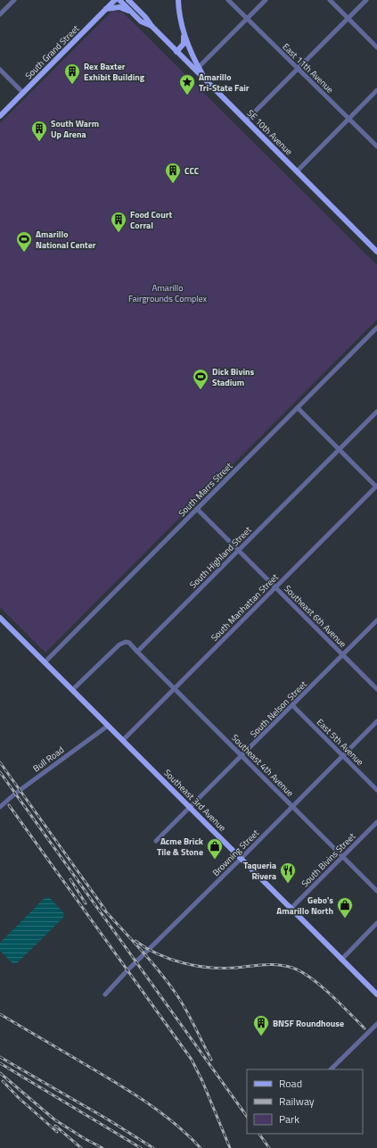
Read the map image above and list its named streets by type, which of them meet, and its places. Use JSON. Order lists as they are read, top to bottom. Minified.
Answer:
{"streets":{"main road":["South Grand Street","SE 10th Avenue","Southeast 3rd Avenue"],"street":["East 11th Avenue","South Marrs Street","South Highland Street","South Manhattan Street","Southeast 6th Avenue","South Nelson Street","East 5th Avenue","Bull Road","Southeast 4th Avenue","Browning Street","South Bivins Street"]},"crossings":[["South Marrs Street","Southeast 6th Avenue"],["South Marrs Street","Southeast 3rd Avenue"],["South Highland Street","Southeast 6th Avenue"],["South Highland Street","Southeast 4th Avenue"],["South Manhattan Street","Southeast 6th Avenue"],["South Manhattan Street","Southeast 4th Avenue"],["South Manhattan Street","Southeast 3rd Avenue"],["Southeast 6th Avenue","South Nelson Street"],["South Nelson Street","East 5th Avenue"],["South Nelson Street","Southeast 4th Avenue"],["South Nelson Street","Southeast 3rd Avenue"],["East 5th Avenue","Browning Street"],["Bull Road","Southeast 3rd Avenue"],["Southeast 4th Avenue","Browning Street"],["Southeast 4th Avenue","South Bivins Street"],["Southeast 3rd Avenue","Browning Street"],["Southeast 3rd Avenue","South Bivins Street"]],"parks":["Amarillo Fairgrounds Complex"],"places":{"building":["Rex Baxter Exhibit Building","South Warm Up Arena","CCC","Food Court Corral","BNSF Roundhouse"],"place":["Amarillo Tri-State Fair"],"sports":["Amarillo National Center","Dick Bivins Stadium"],"shop":["Acme Brick Tile & Stone","Gebo's Amarillo North"],"restaurant":["Taqueria Rivera"]},"legend":["Road","Railway","Park"]}
